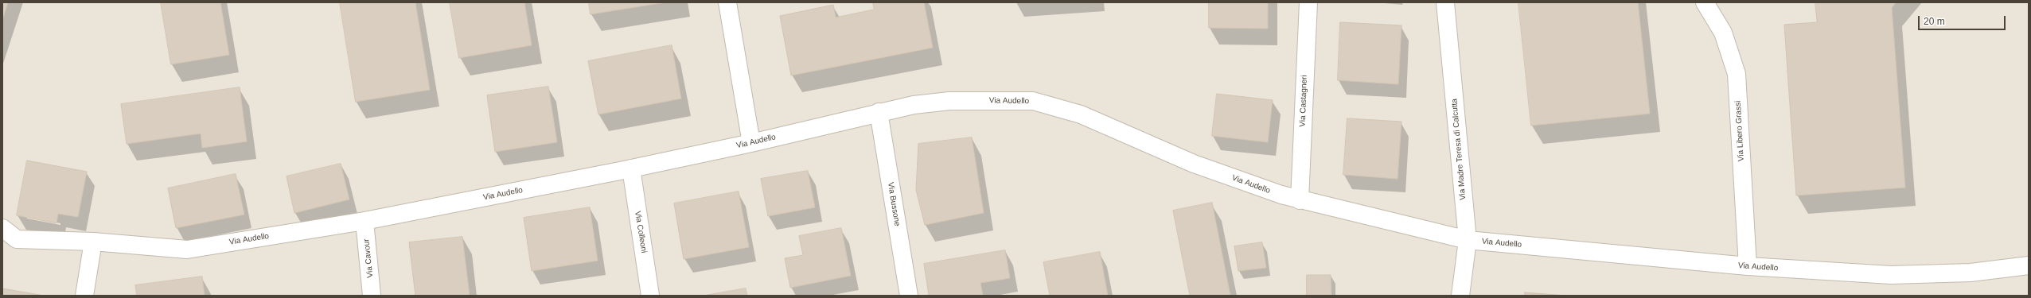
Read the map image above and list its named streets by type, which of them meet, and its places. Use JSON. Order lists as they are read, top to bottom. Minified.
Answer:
{"streets":{"street":["Via Audello","Via Castagneri","Via Libero Grassi","Via Madre Teresa di Calcutta","Via Bussone","Via Colleoni","Via Cavour"]},"crossings":[["Via Audello","Via Castagneri"],["Via Audello","Via Libero Grassi"],["Via Audello","Via Madre Teresa di Calcutta"],["Via Audello","Via Bussone"],["Via Audello","Via Colleoni"],["Via Audello","Via Cavour"]],"scale_bar":"20 m"}
